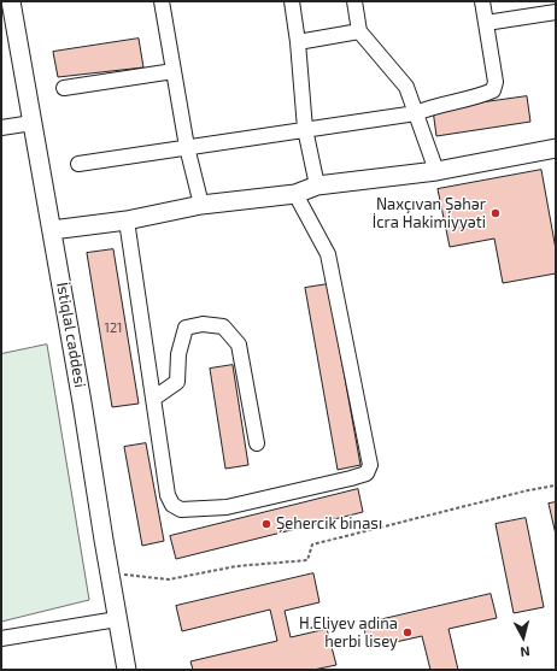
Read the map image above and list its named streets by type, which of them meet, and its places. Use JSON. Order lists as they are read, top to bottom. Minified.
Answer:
{"streets":{"main road":["İstiqlal caddesi"]},"places":["Naxçıvan Şəhər İcra Hakimiyyəti","Şehercik binası","H.Eliyev adina herbi lisey"],"house_numbers":["121"],"north":"bottom"}
